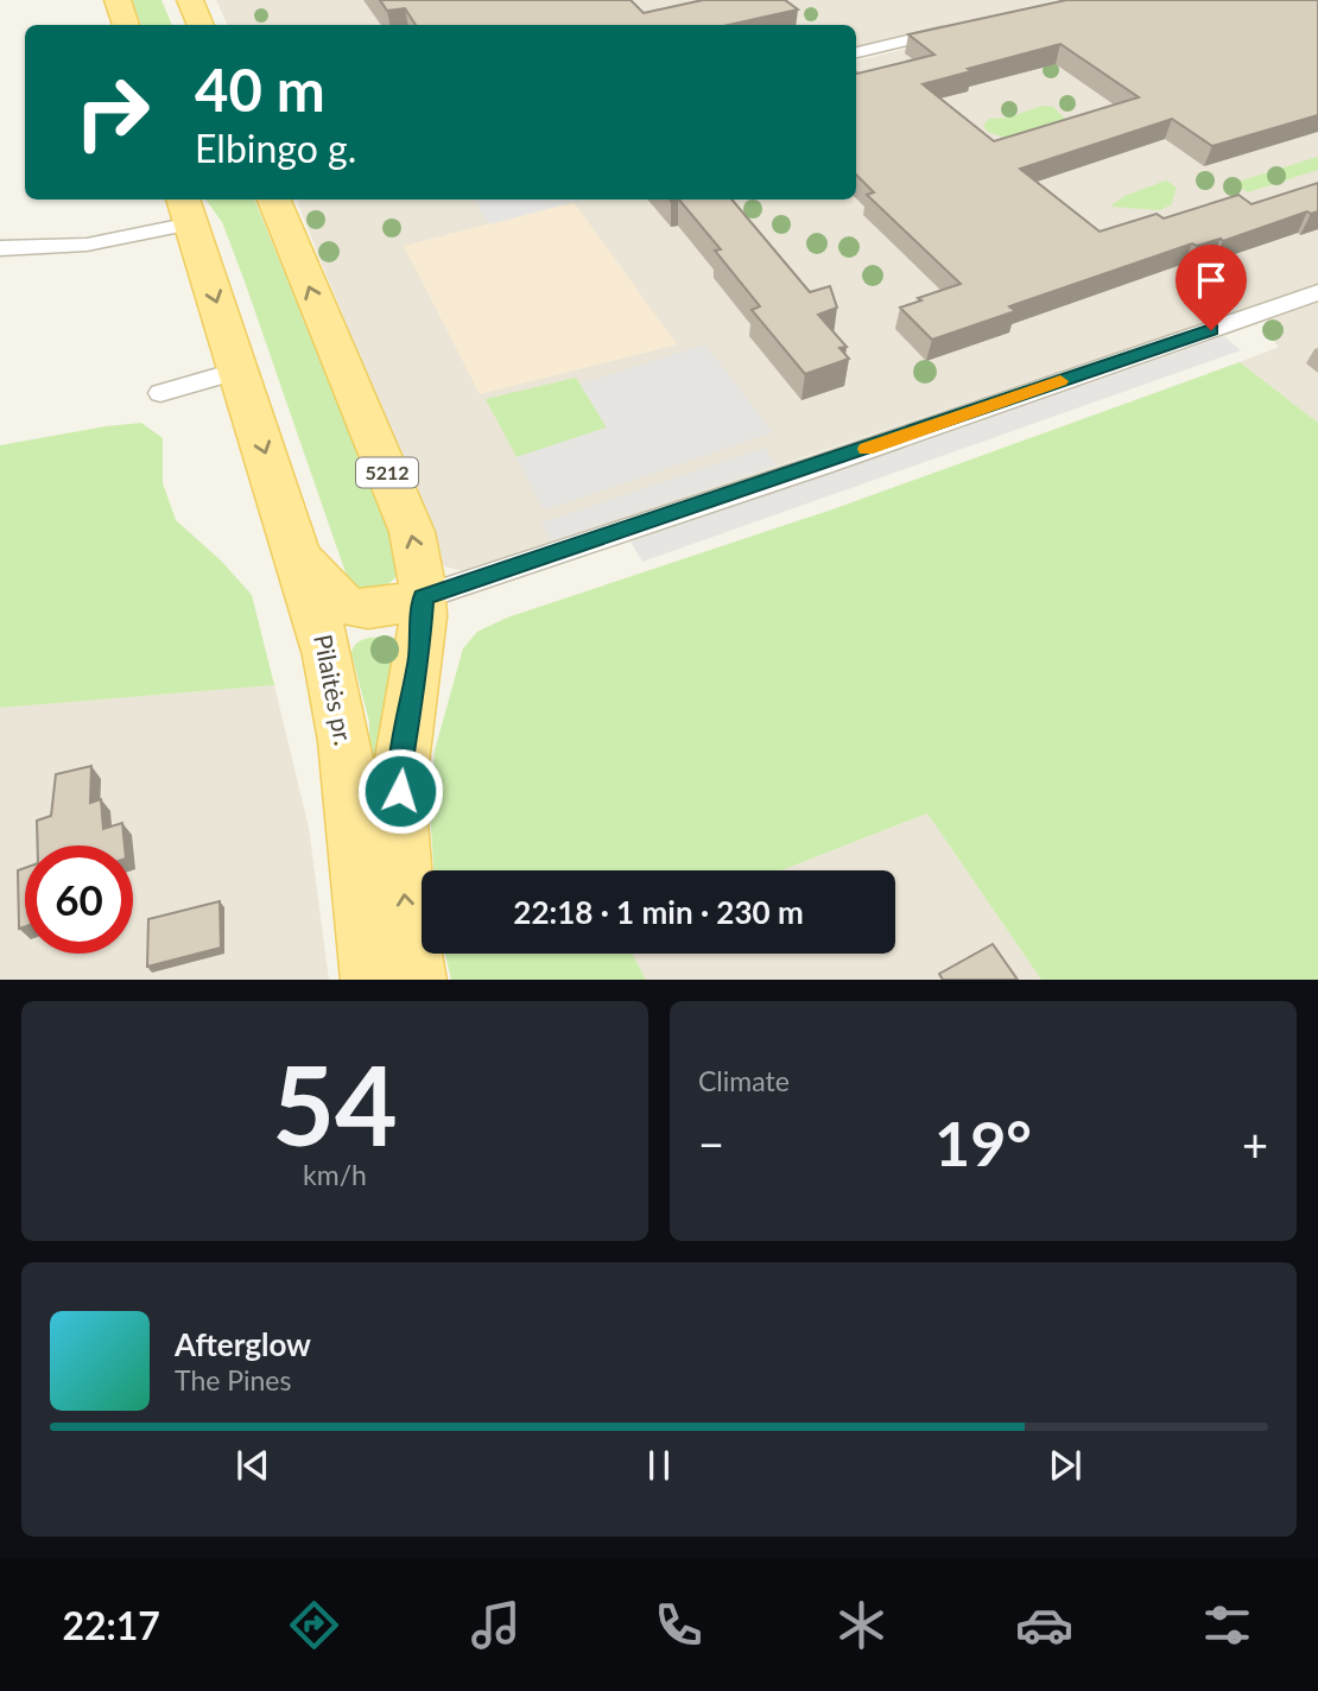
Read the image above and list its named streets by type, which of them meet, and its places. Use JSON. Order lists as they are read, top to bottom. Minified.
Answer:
{"streets":{"main road":["5212","Pilaitės pr."]},"crossings":[["5212","Pilaitės pr."]],"page":{"turn":["40 m","Elbingo g."],"limit":"60","trip":"22:18 · 1 min · 230 m","tile":[["54","km/h"],"Climate"],"heat":["−","19°","+"],"song":["Afterglow","The Pines"],"tabs":"22:17"}}
